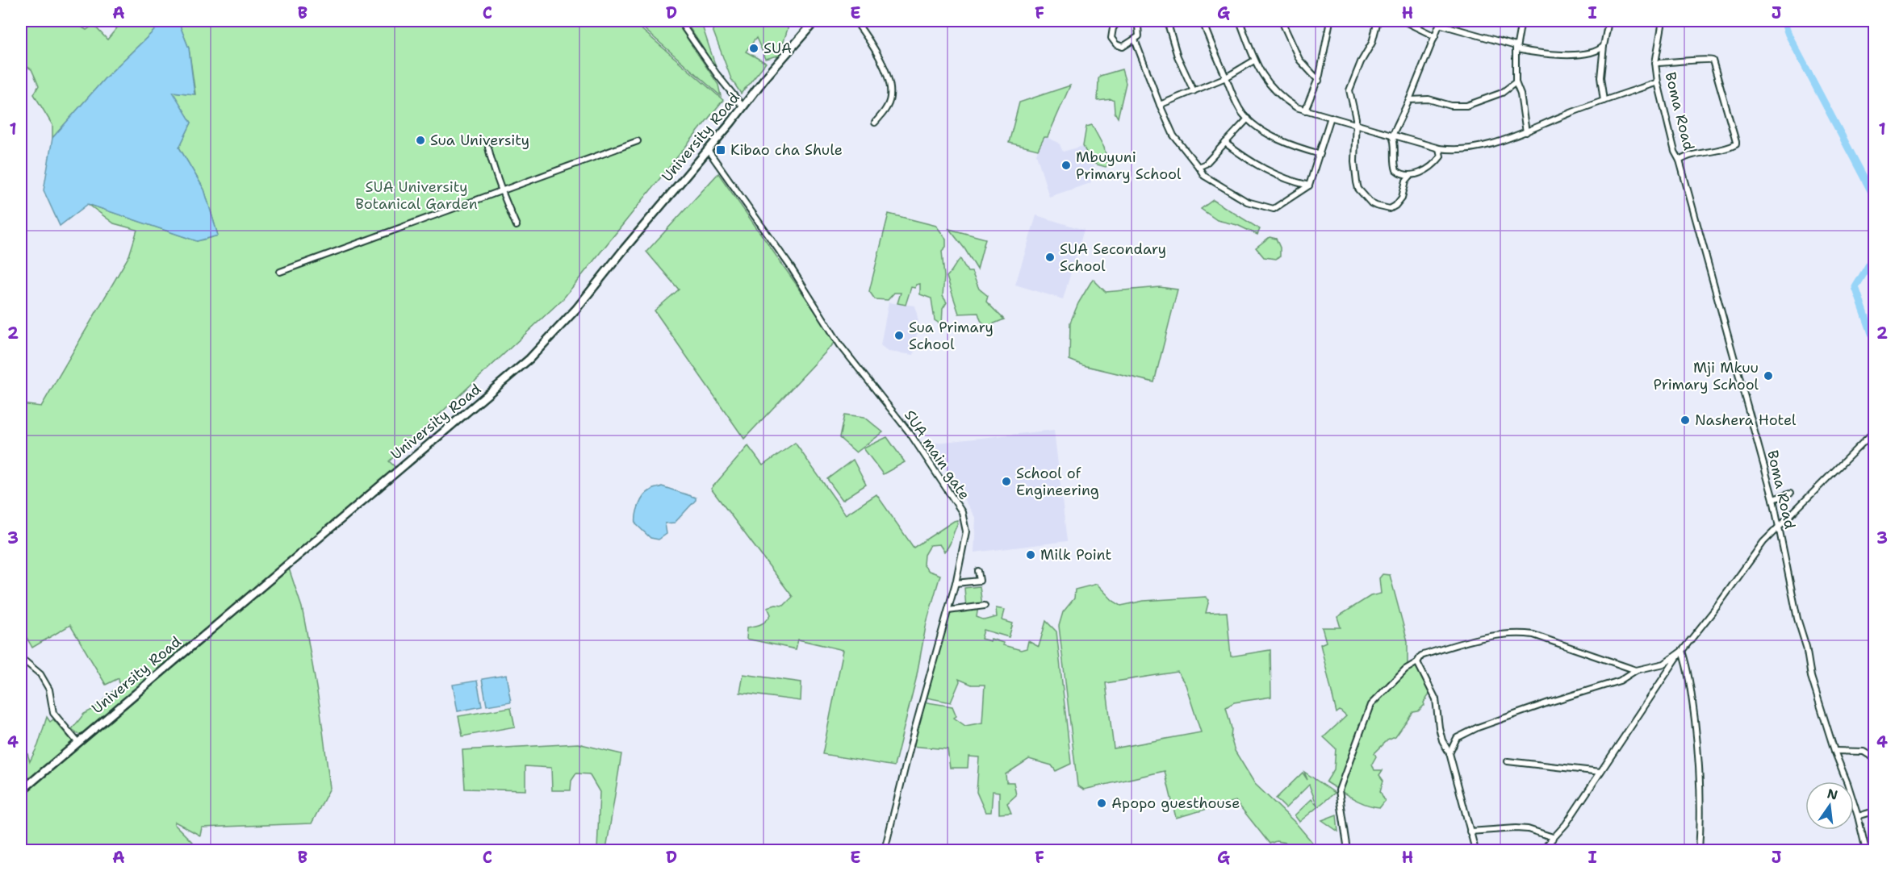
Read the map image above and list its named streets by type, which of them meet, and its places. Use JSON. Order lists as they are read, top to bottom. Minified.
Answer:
{"streets":{"main road":["University Road"],"street":["Boma Road","SUA main gate"]},"crossings":[["University Road","SUA main gate"]],"parks":["SUA University Botanical Garden"],"places":{"other":["SUA","Sua University","Mbuyuni Primary School","SUA Secondary School","Sua Primary School","Mji Mkuu Primary School","Nashera Hotel","School of Engineering","Milk Point","Apopo guesthouse"],"transit":["Kibao cha Shule"]},"north":"top","grid":{"columns":["A","B","C","D","E","F","G","H","I","J"],"rows":["1","2","3","4"]}}
